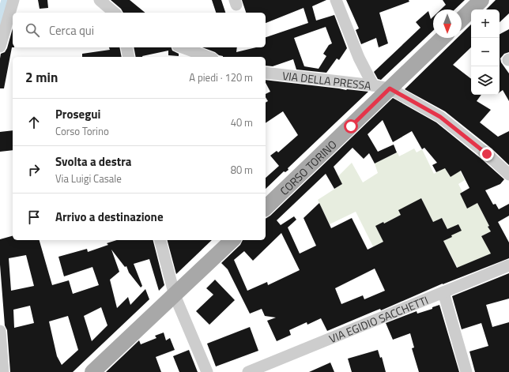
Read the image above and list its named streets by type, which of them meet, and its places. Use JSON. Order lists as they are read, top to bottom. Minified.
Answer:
{"streets":{"main road":["CORSO TORINO"],"street":["VIA DELLA PRESSA","VIA EGIDIO SACCHETTI"]},"crossings":[["VIA DELLA PRESSA","CORSO TORINO"]],"north":"bottom","page":{"map_buttons":["+","−"],"search":"Cerca qui","heading":["2 min","A piedi · 120 m"],"list":[["Prosegui","Corso Torino","40 m"],["Svolta a destra","Via Luigi Casale","80 m"],"Arrivo a destinazione"]}}
